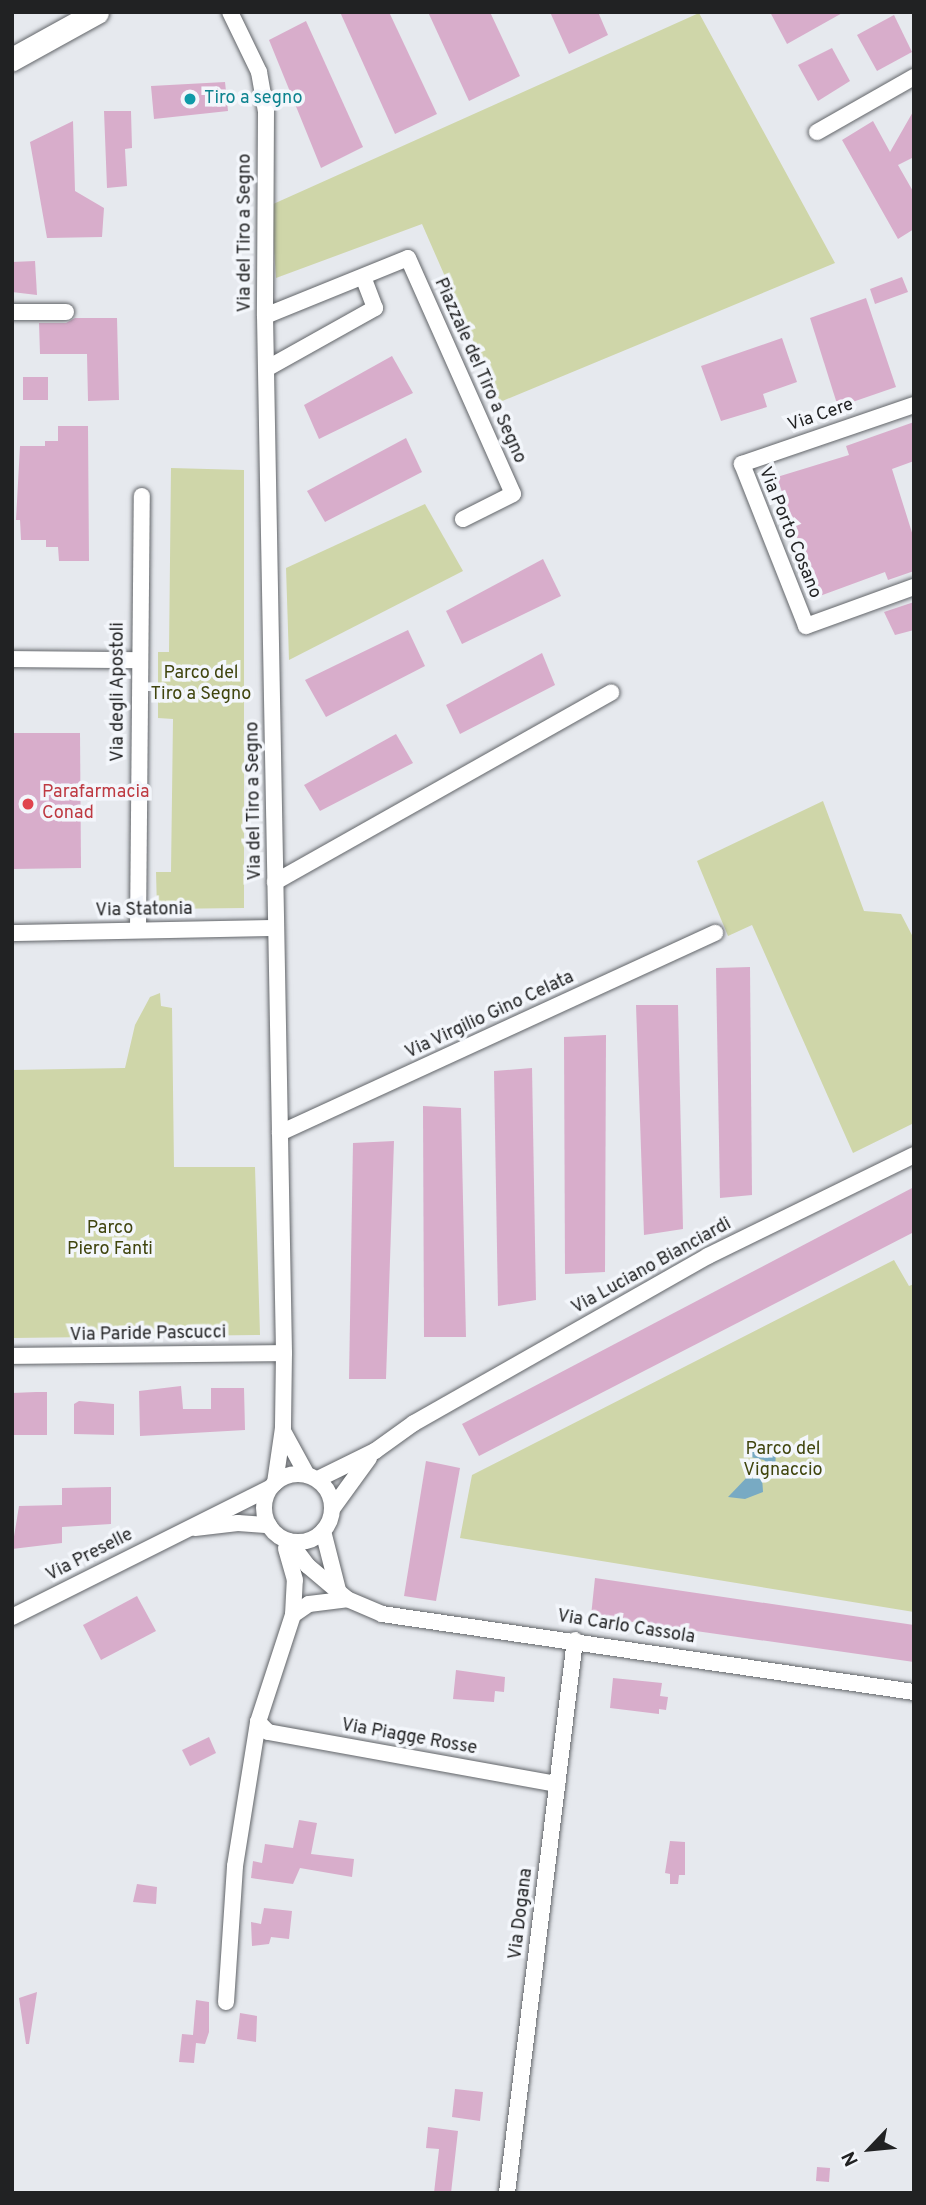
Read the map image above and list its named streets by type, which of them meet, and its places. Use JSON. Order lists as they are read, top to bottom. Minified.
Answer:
{"streets":{"street":["Via del Tiro a Segno","Piazzale del Tiro a Segno","Via Cere","Via Porto Cosano","Via degli Apostoli","Via Statonia","Via Virgilio Gino Celata","Via Luciano Bianciardi","Via Paride Pascucci","Via Preselle","Via Carlo Cassola","Via Piagge Rosse","Via Dogana"]},"crossings":[["Via del Tiro a Segno","Piazzale del Tiro a Segno"],["Via del Tiro a Segno","Via Statonia"],["Via del Tiro a Segno","Via Virgilio Gino Celata"],["Via del Tiro a Segno","Via Paride Pascucci"],["Via del Tiro a Segno","Via Preselle"],["Via del Tiro a Segno","Via Carlo Cassola"],["Via Cere","Via Porto Cosano"],["Via degli Apostoli","Via Statonia"],["Via Preselle","Via Carlo Cassola"],["Via Carlo Cassola","Via Dogana"],["Via Piagge Rosse","Via Dogana"]],"parks":["Parco del Tiro a Segno","Parco Piero Fanti","Parco del Vignaccio"],"places":["Tiro a segno","Parafarmacia Conad"],"north":"bottom left"}
